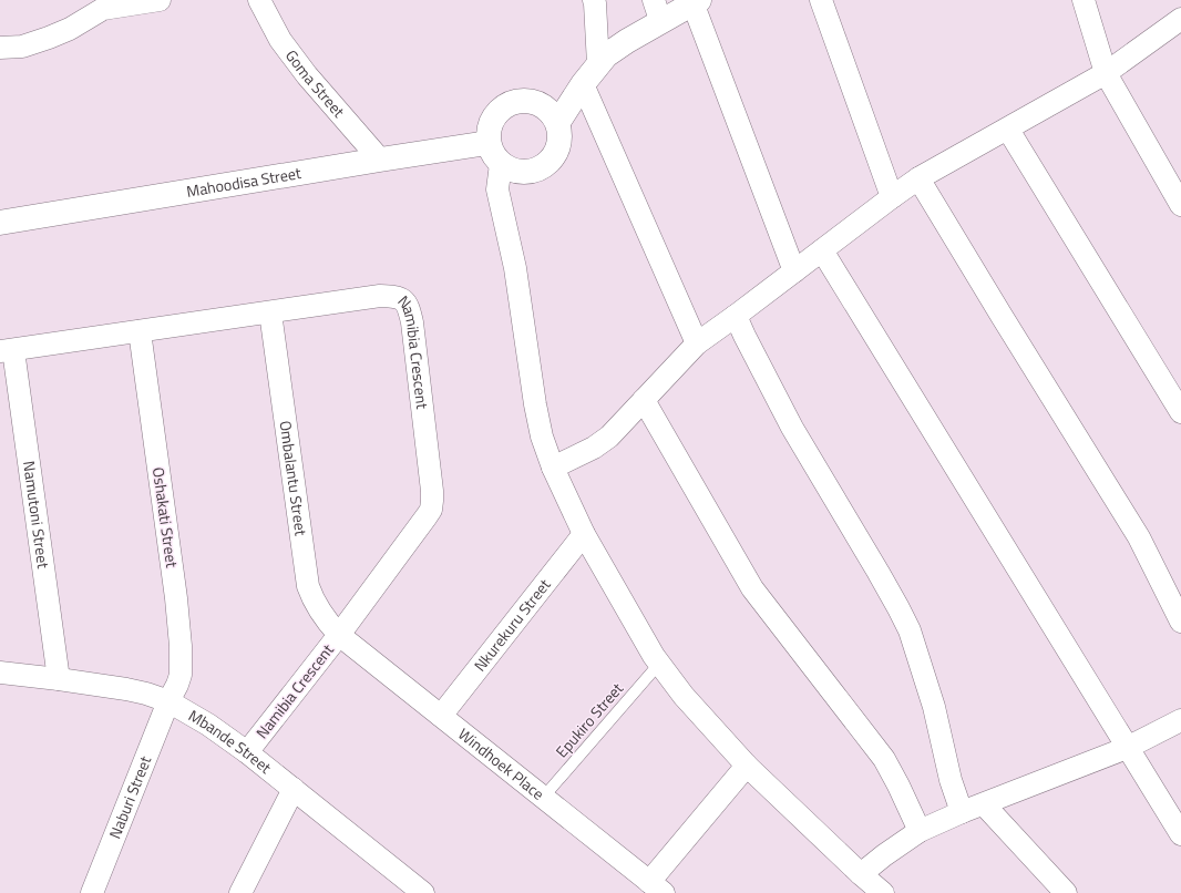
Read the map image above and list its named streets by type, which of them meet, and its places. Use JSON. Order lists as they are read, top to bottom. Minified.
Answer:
{"streets":{"street":["Goma Street","Mahoodisa Street","Namibia Crescent","Ombalantu Street","Namutoni Street","Oshakati Street","Nkurekuru Street","Mbande Street","Windhoek Place","Naburi Street"],"lane":["Epukiro Street"]},"crossings":[["Goma Street","Mahoodisa Street"],["Namibia Crescent","Ombalantu Street"],["Namibia Crescent","Namutoni Street"],["Namibia Crescent","Oshakati Street"],["Namibia Crescent","Mbande Street"],["Namibia Crescent","Windhoek Place"],["Ombalantu Street","Windhoek Place"],["Namutoni Street","Mbande Street"],["Oshakati Street","Mbande Street"],["Oshakati Street","Naburi Street"],["Nkurekuru Street","Windhoek Place"],["Epukiro Street","Windhoek Place"],["Mbande Street","Naburi Street"]]}
